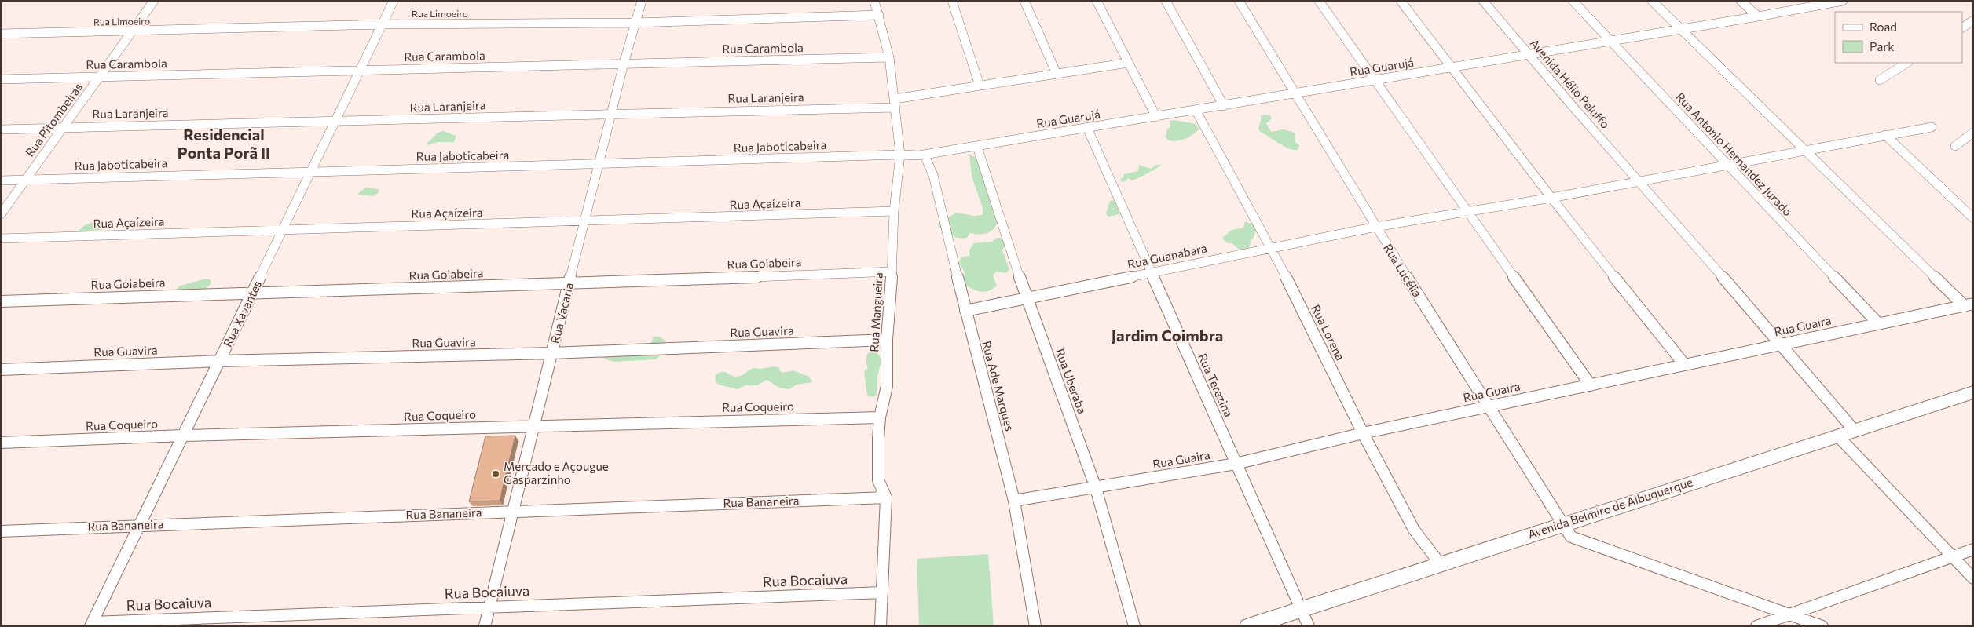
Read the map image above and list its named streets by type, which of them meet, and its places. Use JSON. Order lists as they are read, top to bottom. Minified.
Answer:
{"streets":{"main road":["Avenida Belmiro de Albuquerque"],"street":["Rua Limoeiro","Rua Carambola","Rua Guarujá","Avenida Hélio Peluffo","Rua Laranjeira","Rua Pitombeiras","Rua Jaboticabeira","Rua Antonio Hernandez Jurado","Rua Açaízeira","Rua Guanabara","Rua Goiabeira","Rua Lucélia","Rua Mangueira","Rua Vacaria","Rua Xavantes","Rua Guaira","Rua Guavira","Rua Lorena","Rua Uberaba","Rua Terezina","Rua Ade Marques","Rua Coqueiro","Rua Bananeira","Rua Bocaiuva"]},"crossings":[["Rua Limoeiro","Rua Pitombeiras"],["Rua Limoeiro","Rua Mangueira"],["Rua Limoeiro","Rua Vacaria"],["Rua Limoeiro","Rua Xavantes"],["Rua Carambola","Rua Pitombeiras"],["Rua Carambola","Rua Mangueira"],["Rua Carambola","Rua Vacaria"],["Rua Carambola","Rua Xavantes"],["Rua Guarujá","Avenida Hélio Peluffo"],["Rua Guarujá","Rua Jaboticabeira"],["Rua Guarujá","Rua Antonio Hernandez Jurado"],["Rua Guarujá","Rua Lucélia"],["Rua Guarujá","Rua Lorena"],["Rua Guarujá","Rua Uberaba"],["Rua Guarujá","Rua Terezina"],["Rua Guarujá","Rua Ade Marques"],["Avenida Hélio Peluffo","Rua Guanabara"],["Avenida Hélio Peluffo","Rua Guaira"],["Avenida Hélio Peluffo","Avenida Belmiro de Albuquerque"],["Rua Laranjeira","Rua Pitombeiras"],["Rua Laranjeira","Rua Mangueira"],["Rua Laranjeira","Rua Vacaria"],["Rua Laranjeira","Rua Xavantes"],["Rua Pitombeiras","Rua Jaboticabeira"],["Rua Jaboticabeira","Rua Mangueira"],["Rua Jaboticabeira","Rua Vacaria"],["Rua Jaboticabeira","Rua Xavantes"],["Rua Jaboticabeira","Rua Ade Marques"],["Rua Antonio Hernandez Jurado","Rua Guanabara"],["Rua Antonio Hernandez Jurado","Rua Guaira"],["Rua Açaízeira","Rua Mangueira"],["Rua Açaízeira","Rua Vacaria"],["Rua Açaízeira","Rua Xavantes"],["Rua Guanabara","Rua Lucélia"],["Rua Guanabara","Rua Lorena"],["Rua Guanabara","Rua Uberaba"],["Rua Guanabara","Rua Terezina"],["Rua Guanabara","Rua Ade Marques"],["Rua Goiabeira","Rua Mangueira"],["Rua Goiabeira","Rua Vacaria"],["Rua Goiabeira","Rua Xavantes"],["Rua Lucélia","Rua Guaira"],["Rua Lucélia","Avenida Belmiro de Albuquerque"],["Rua Mangueira","Rua Guavira"],["Rua Mangueira","Rua Coqueiro"],["Rua Mangueira","Rua Bananeira"],["Rua Mangueira","Rua Bocaiuva"],["Rua Vacaria","Rua Guavira"],["Rua Vacaria","Rua Coqueiro"],["Rua Vacaria","Rua Bananeira"],["Rua Vacaria","Rua Bocaiuva"],["Rua Xavantes","Rua Guavira"],["Rua Xavantes","Rua Coqueiro"],["Rua Xavantes","Rua Bananeira"],["Rua Xavantes","Rua Bocaiuva"],["Rua Guaira","Rua Lorena"],["Rua Guaira","Rua Uberaba"],["Rua Guaira","Rua Terezina"],["Rua Guaira","Rua Ade Marques"],["Rua Lorena","Avenida Belmiro de Albuquerque"],["Rua Terezina","Avenida Belmiro de Albuquerque"]],"districts":["Residencial Ponta Porã II","Jardim Coimbra"],"places":["Mercado e Açougue Gasparzinho"],"legend":["Road","Park"]}
